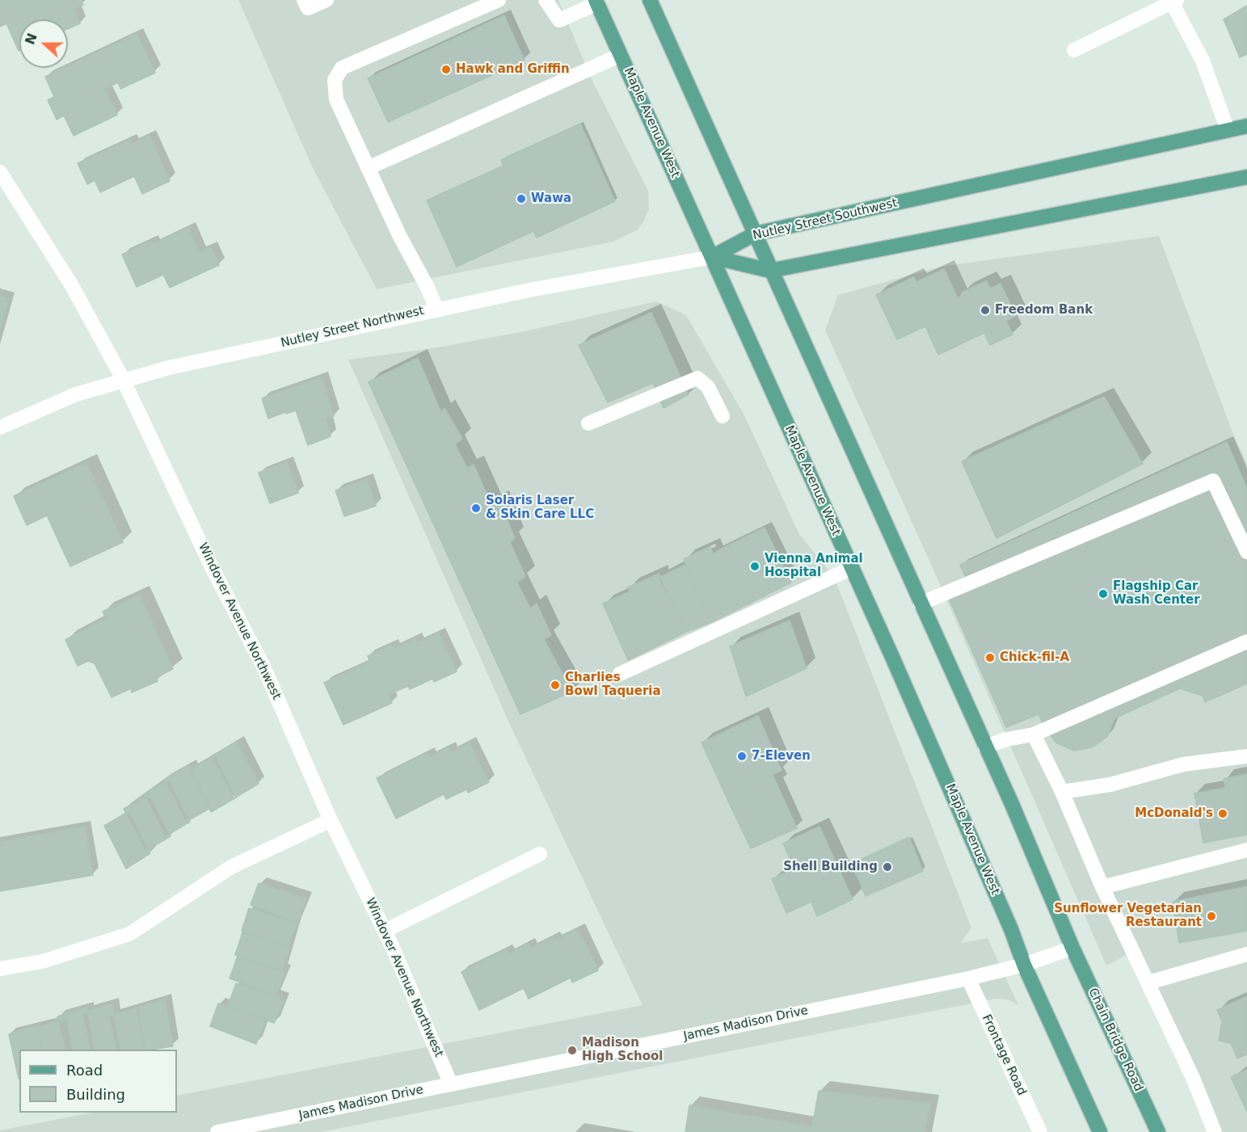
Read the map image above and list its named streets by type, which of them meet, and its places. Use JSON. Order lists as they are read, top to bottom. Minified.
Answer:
{"streets":{"main road":["Maple Avenue West","Nutley Street Southwest","Chain Bridge Road"],"street":["Nutley Street Northwest","Windover Avenue Northwest","James Madison Drive","Frontage Road"]},"crossings":[["Maple Avenue West","Nutley Street Southwest"],["Maple Avenue West","Nutley Street Northwest"],["Maple Avenue West","James Madison Drive"],["Nutley Street Southwest","Nutley Street Northwest"],["Nutley Street Northwest","Windover Avenue Northwest"],["Windover Avenue Northwest","James Madison Drive"],["James Madison Drive","Chain Bridge Road"],["James Madison Drive","Frontage Road"]],"places":["Hawk and Griffin","Wawa","Freedom Bank","Solaris Laser & Skin Care LLC","Vienna Animal Hospital","Flagship Car Wash Center","Chick-fil-A","Charlies Bowl Taqueria","7-Eleven","McDonald's","Shell Building","Sunflower Vegetarian Restaurant","Madison High School"],"legend":["Road","Building"],"north":"left"}
